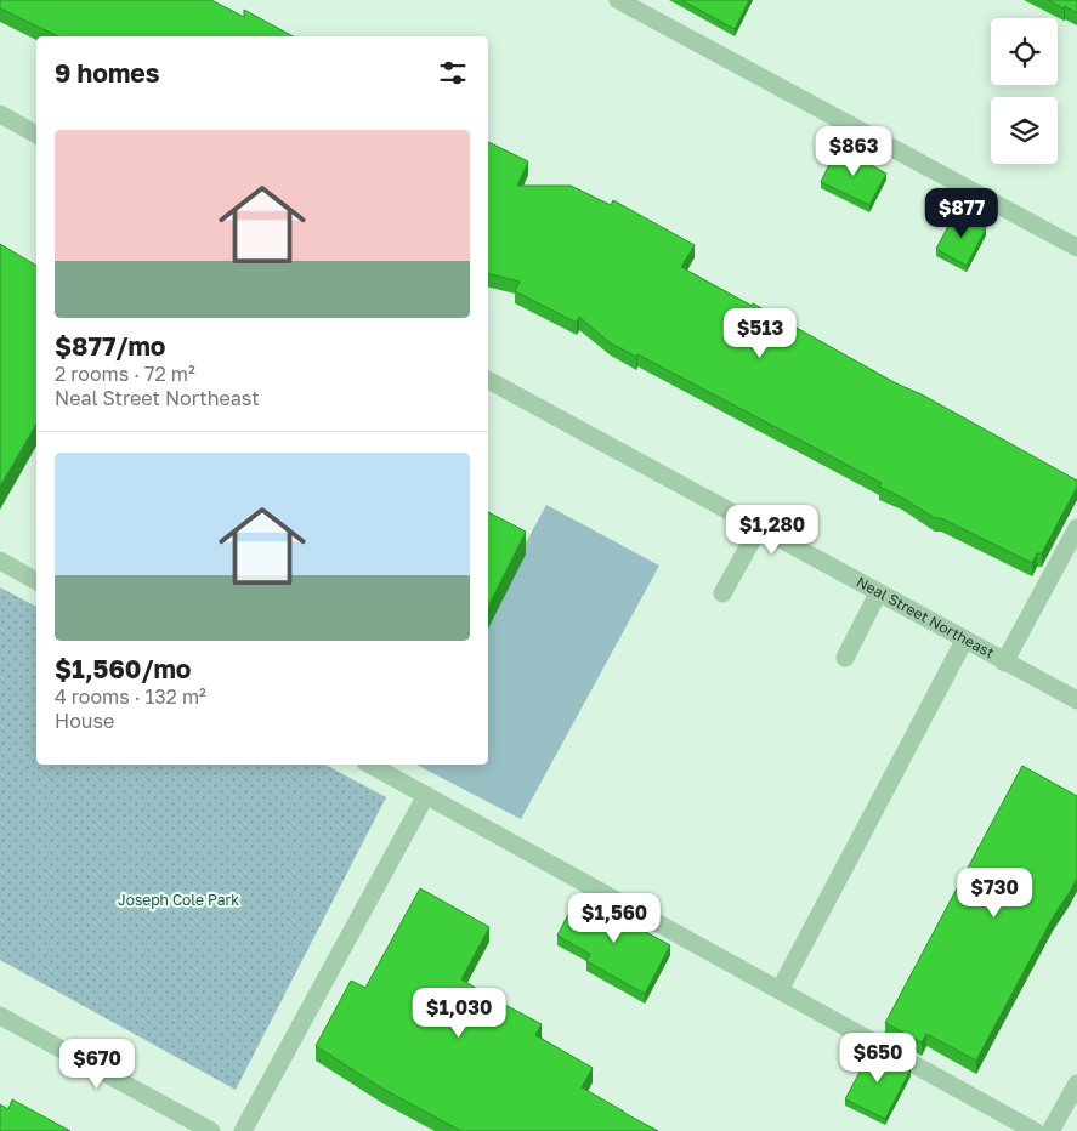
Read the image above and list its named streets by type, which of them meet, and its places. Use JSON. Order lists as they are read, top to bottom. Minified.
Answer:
{"streets":{"street":["Neal Street Northeast"]},"parks":["Joseph Cole Park"],"page":{"heading":"9 homes","list":[{"name":"$877/mo","note":"2 rooms · 72 m² · Neal Street Northeast"},{"name":"$1,560/mo","note":"4 rooms · 132 m² · House"}],"price":["$863","$877","$513","$1,280","$730","$1,560","$1,030","$650","$670"]}}
